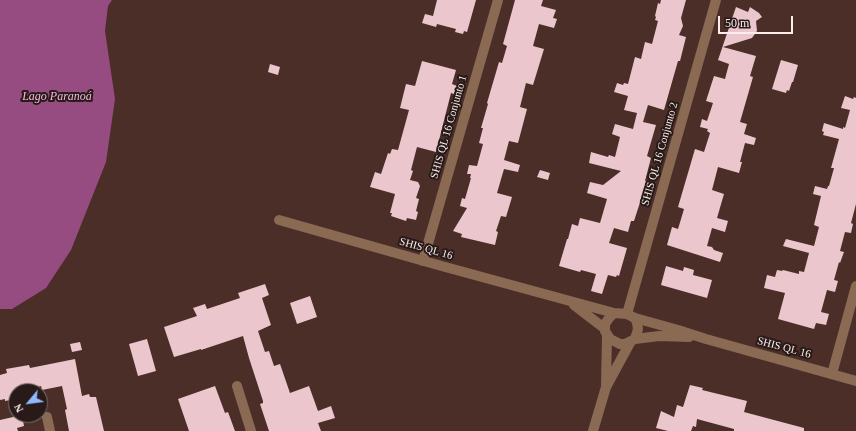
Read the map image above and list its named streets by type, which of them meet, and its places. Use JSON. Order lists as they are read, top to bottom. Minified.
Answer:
{"streets":{"street":["SHIS QL 16 Conjunto 1","SHIS QL 16 Conjunto 2","SHIS QL 16"]},"crossings":[["SHIS QL 16 Conjunto 1","SHIS QL 16"],["SHIS QL 16 Conjunto 2","SHIS QL 16"]],"water":["Lago Paranoá"],"scale_bar":"50 m","north":"bottom left"}
